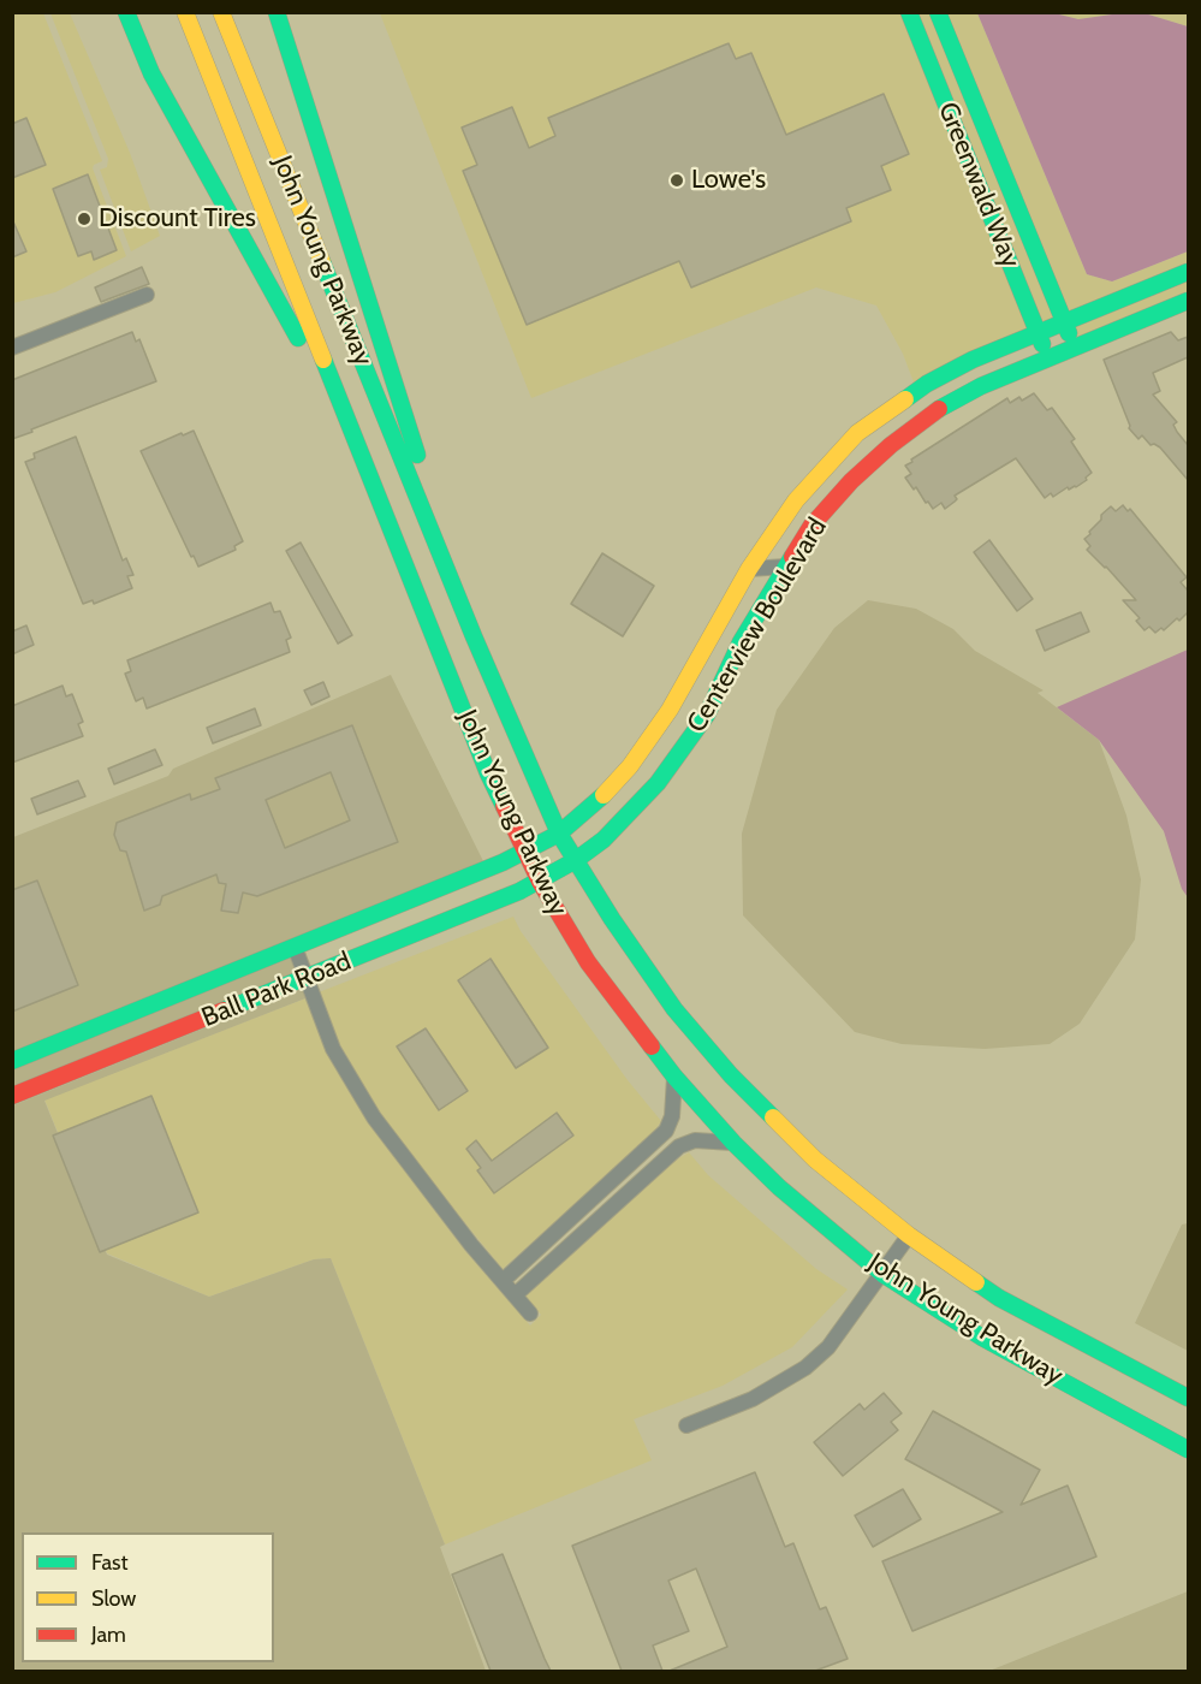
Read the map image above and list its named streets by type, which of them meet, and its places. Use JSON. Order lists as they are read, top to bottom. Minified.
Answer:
{"streets":{"main road":["Greenwald Way","John Young Parkway","Centerview Boulevard","Ball Park Road"]},"crossings":[["Greenwald Way","Centerview Boulevard"],["John Young Parkway","Centerview Boulevard"],["John Young Parkway","Ball Park Road"],["Centerview Boulevard","Ball Park Road"]],"places":["Lowe's","Discount Tires"],"legend":["Fast","Slow","Jam"]}
